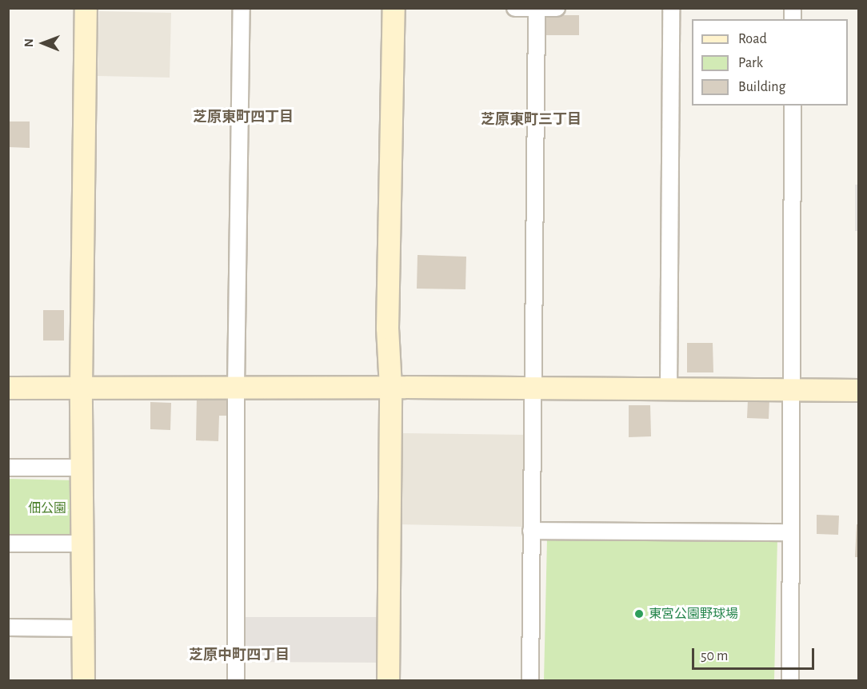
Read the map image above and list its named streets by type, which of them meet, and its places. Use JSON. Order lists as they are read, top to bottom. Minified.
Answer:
{"districts":["芝原東町四丁目","芝原東町三丁目","芝原中町四丁目"],"parks":["佃公園"],"places":["東宮公園野球場"],"legend":["Road","Park","Building"],"scale_bar":"50 m","north":"left"}
